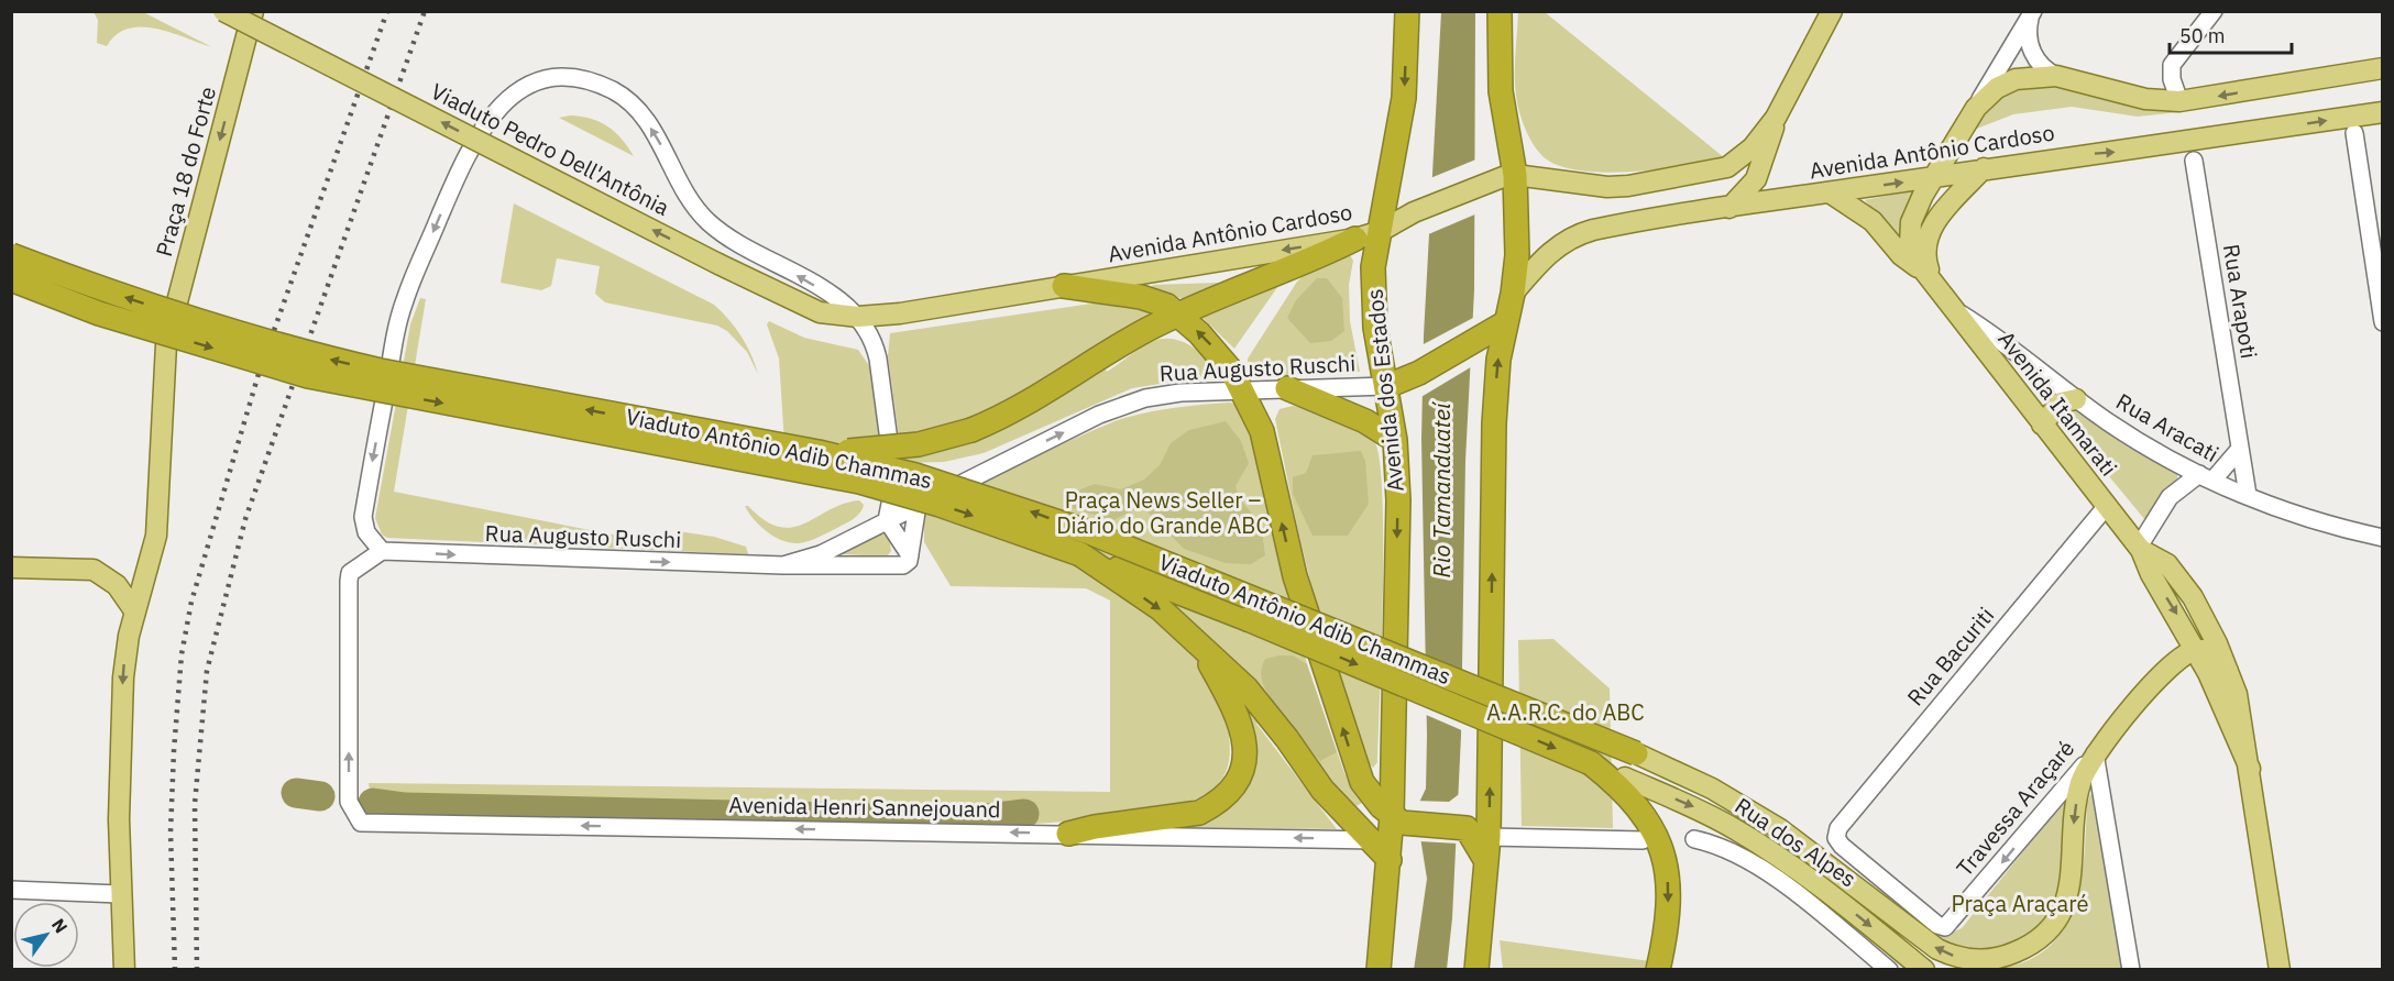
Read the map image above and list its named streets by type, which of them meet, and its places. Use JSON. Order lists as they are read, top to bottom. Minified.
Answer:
{"streets":{"highway":["Avenida dos Estados","Viaduto Antônio Adib Chammas"],"main road":["Viaduto Pedro Dell'Antônia","Avenida Antônio Cardoso","Praça 18 do Forte","Avenida Itamarati","Travessa Araçaré","Rua dos Alpes"],"street":["Rua Arapoti","Rua Augusto Ruschi","Rua Aracati","Rua Bacuriti","Avenida Henri Sannejouand"]},"crossings":[["Viaduto Pedro Dell'Antônia","Avenida Antônio Cardoso"],["Avenida Antônio Cardoso","Avenida dos Estados"],["Avenida Antônio Cardoso","Avenida Itamarati"],["Rua Arapoti","Rua Aracati"],["Rua Augusto Ruschi","Avenida dos Estados"],["Rua Augusto Ruschi","Avenida Henri Sannejouand"],["Avenida dos Estados","Avenida Henri Sannejouand"],["Avenida Itamarati","Rua Aracati"],["Avenida Itamarati","Rua Bacuriti"],["Avenida Itamarati","Travessa Araçaré"],["Viaduto Antônio Adib Chammas","Rua dos Alpes"],["Rua Bacuriti","Travessa Araçaré"]],"one_way":["Viaduto Pedro Dell'Antônia","Praça 18 do Forte","Rua Augusto Ruschi","Rua dos Alpes"],"water":["Rio Tamanduateí"],"parks":["Praça News Seller – Diário do Grande ABC","A.A.R.C. do ABC","Praça Araçaré"],"scale_bar":"50 m","north":"top right"}
